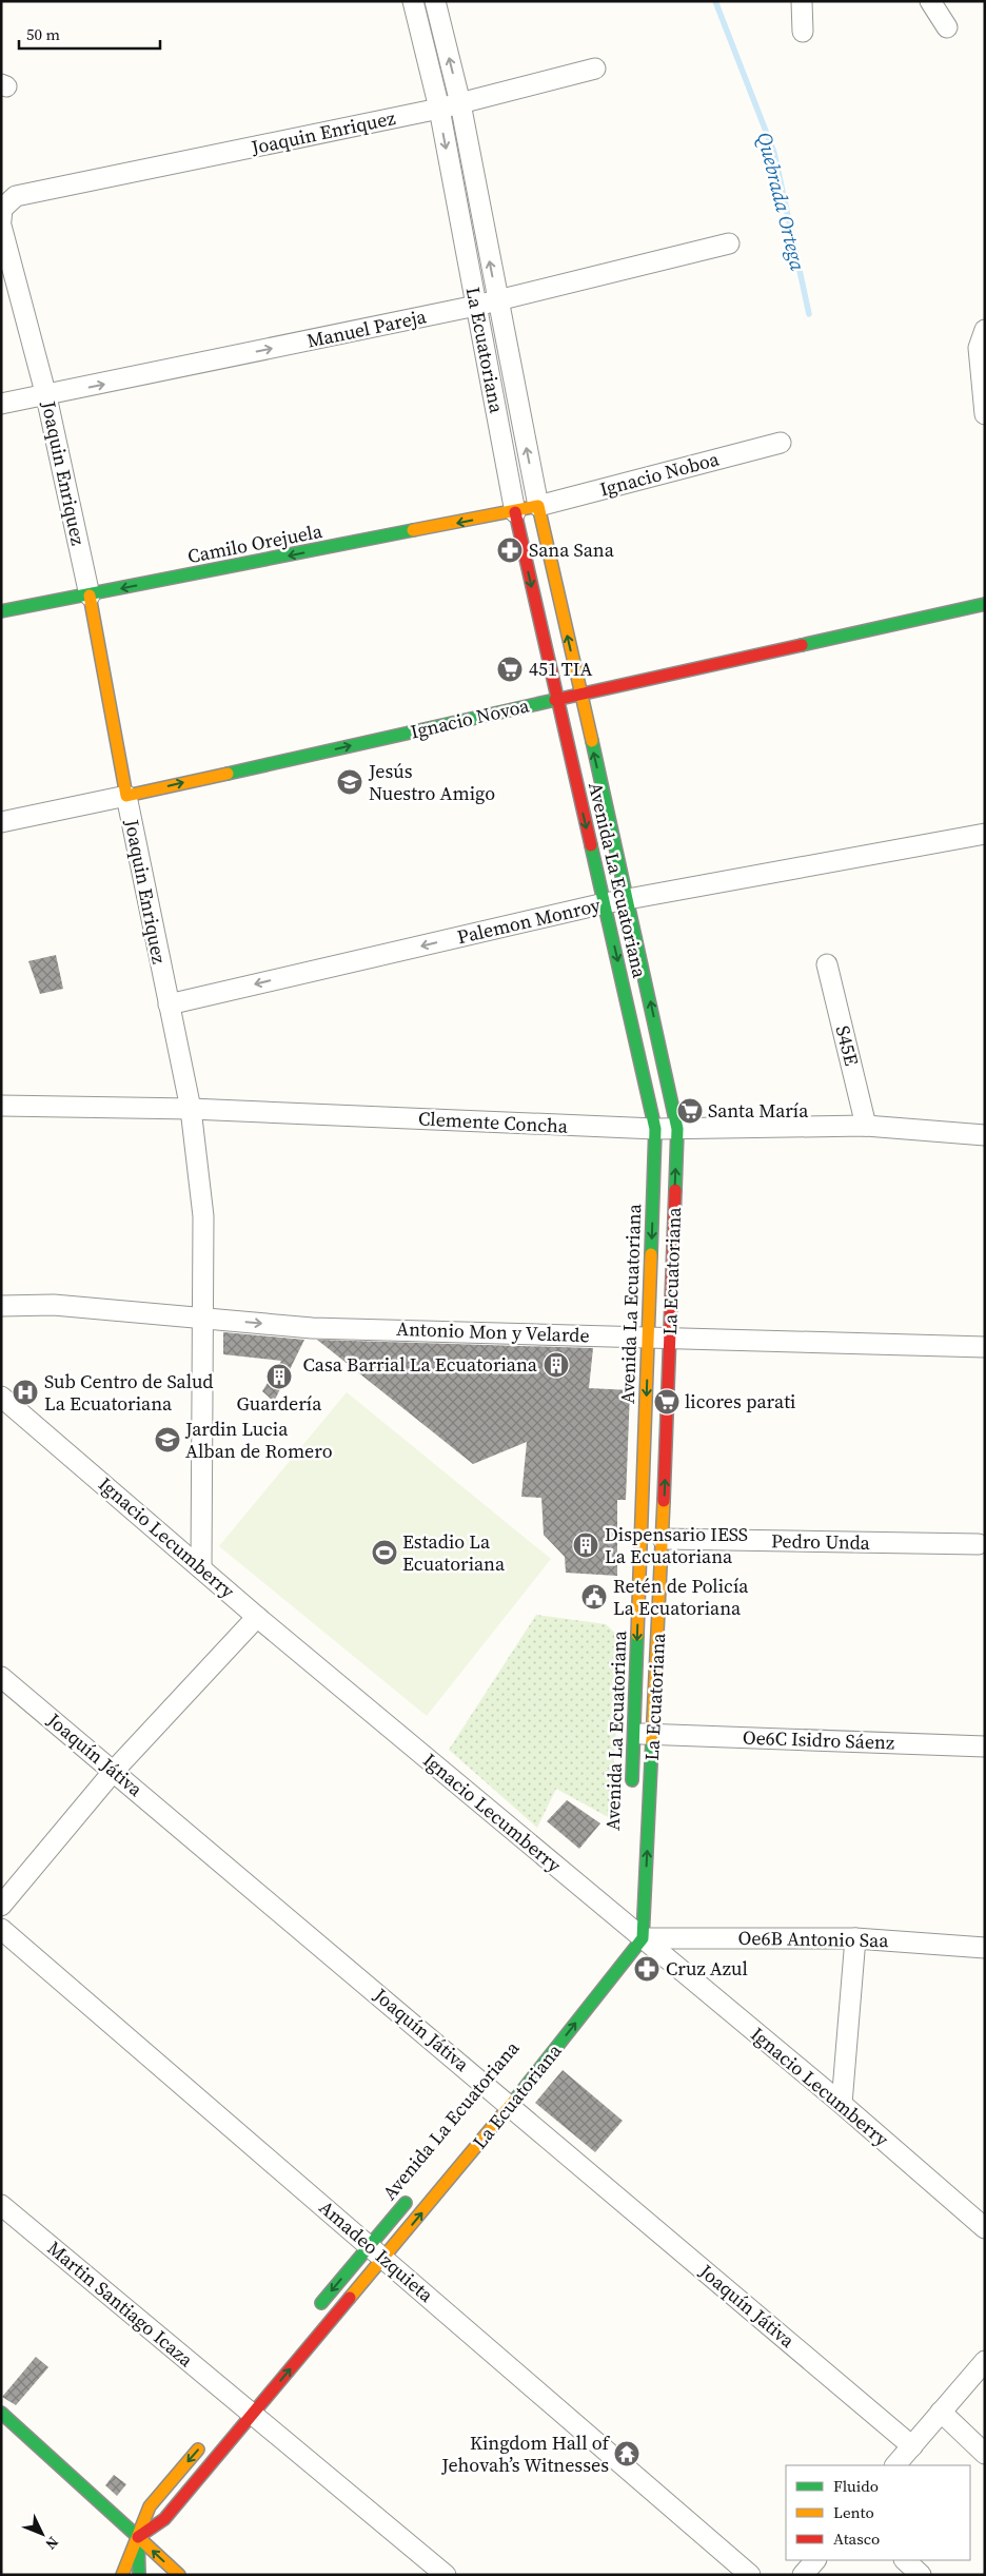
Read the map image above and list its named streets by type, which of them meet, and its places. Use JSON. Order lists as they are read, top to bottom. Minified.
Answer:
{"streets":{"street":["Joaquin Enriquez","Manuel Pareja","La Ecuatoriana","Ignacio Noboa","Camilo Orejuela","Ignacio Novoa","Avenida La Ecuatoriana","Palemon Monroy","S45E","Clemente Concha","Antonio Mon y Velarde","Ignacio Lecumberry","Pedro Unda","Oe6C Isidro Sáenz","Joaquín Játiva","Oe6B Antonio Saa","Amadeo Izquieta","Martin Santiago Icaza"]},"crossings":[["Joaquin Enriquez","Manuel Pareja"],["Joaquin Enriquez","La Ecuatoriana"],["Joaquin Enriquez","Camilo Orejuela"],["Joaquin Enriquez","Ignacio Novoa"],["Joaquin Enriquez","Palemon Monroy"],["Joaquin Enriquez","Clemente Concha"],["Joaquin Enriquez","Antonio Mon y Velarde"],["Joaquin Enriquez","Ignacio Lecumberry"],["Manuel Pareja","La Ecuatoriana"],["La Ecuatoriana","Ignacio Noboa"],["La Ecuatoriana","Camilo Orejuela"],["La Ecuatoriana","Ignacio Novoa"],["La Ecuatoriana","Avenida La Ecuatoriana"],["La Ecuatoriana","Palemon Monroy"],["La Ecuatoriana","Clemente Concha"],["La Ecuatoriana","Antonio Mon y Velarde"],["La Ecuatoriana","Ignacio Lecumberry"],["La Ecuatoriana","Pedro Unda"],["La Ecuatoriana","Oe6C Isidro Sáenz"],["La Ecuatoriana","Joaquín Játiva"],["La Ecuatoriana","Oe6B Antonio Saa"],["La Ecuatoriana","Amadeo Izquieta"],["La Ecuatoriana","Martin Santiago Icaza"],["Ignacio Noboa","Camilo Orejuela"],["Ignacio Novoa","Avenida La Ecuatoriana"],["Avenida La Ecuatoriana","Palemon Monroy"],["Avenida La Ecuatoriana","Clemente Concha"],["Avenida La Ecuatoriana","Antonio Mon y Velarde"],["Avenida La Ecuatoriana","Oe6C Isidro Sáenz"],["Avenida La Ecuatoriana","Amadeo Izquieta"],["S45E","Clemente Concha"],["Ignacio Lecumberry","Oe6B Antonio Saa"]],"one_way":["Manuel Pareja","Camilo Orejuela","Ignacio Novoa","Avenida La Ecuatoriana","Palemon Monroy","Antonio Mon y Velarde"],"water":["Quebrada Ortega"],"places":{"pharmacy":["Sana Sana","Cruz Azul"],"supermarket":["451 TIA","Santa María","licores parati"],"school or university":["Jesús Nuestro Amigo","Jardin Lucia Alban de Romero"],"building":["Casa Barrial La Ecuatoriana","Guardería","Dispensario IESS La Ecuatoriana"],"hospital":["Sub Centro de Salud La Ecuatoriana"],"sports":["Estadio La Ecuatoriana"],"public building":["Retén de Policía La Ecuatoriana"],"temple":["Kingdom Hall of Jehovah’s Witnesses"]},"legend":["Fluido","Lento","Atasco"],"scale_bar":"50 m","north":"bottom right"}
